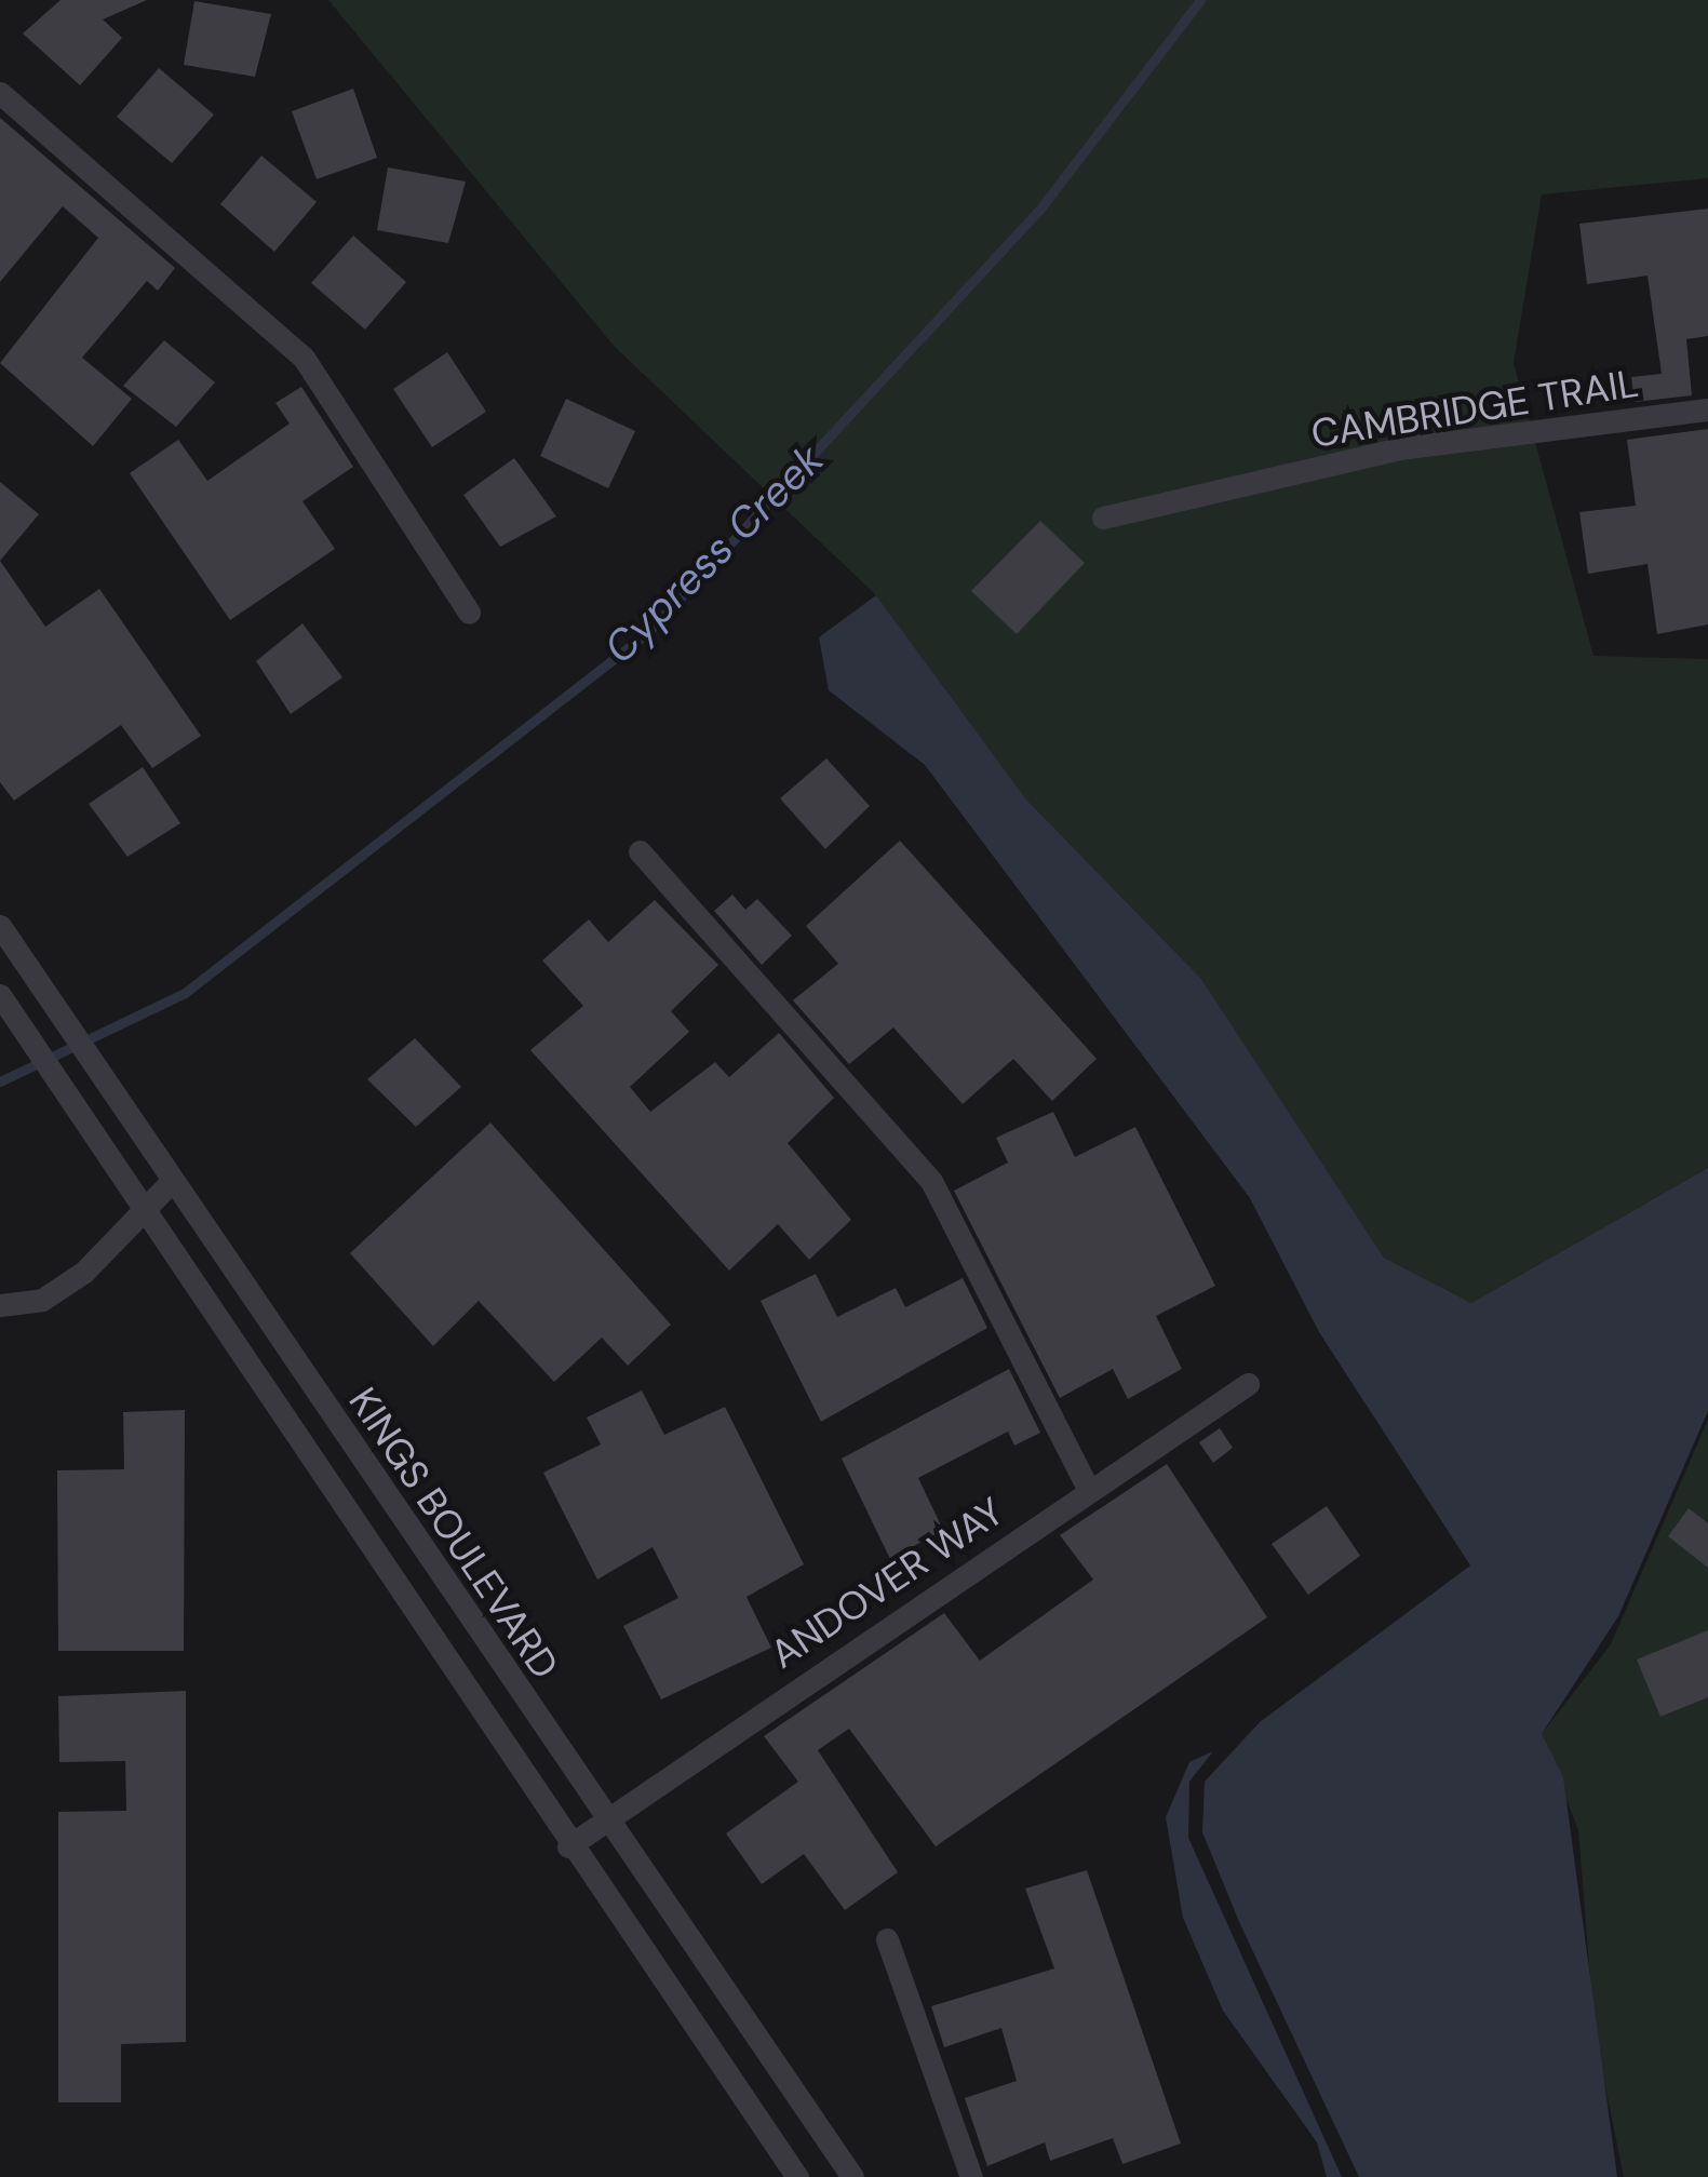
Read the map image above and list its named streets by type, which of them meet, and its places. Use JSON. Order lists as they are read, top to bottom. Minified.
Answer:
{"streets":{"street":["CAMBRIDGE TRAIL","KINGS BOULEVARD","ANDOVER WAY"]},"crossings":[["KINGS BOULEVARD","ANDOVER WAY"]],"water":["Cypress Creek"]}
